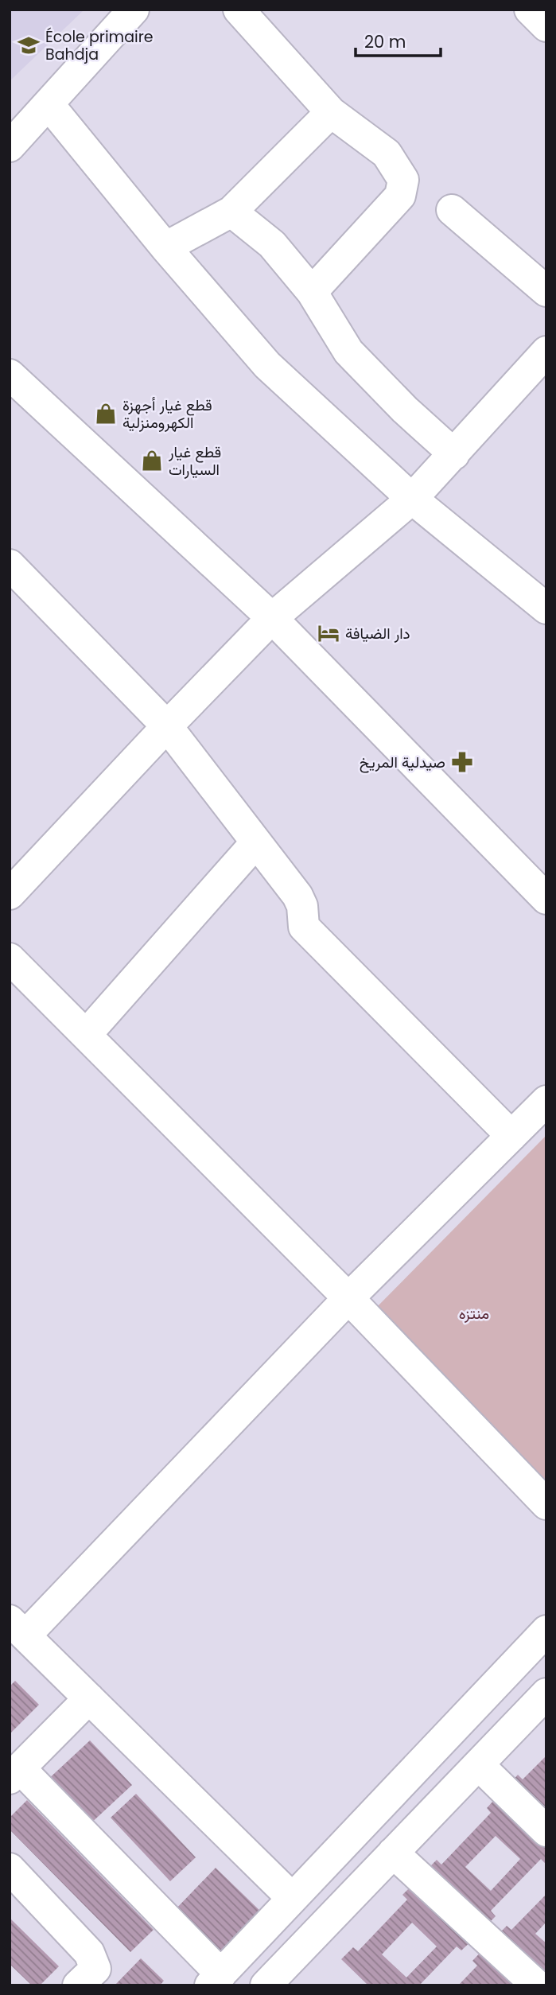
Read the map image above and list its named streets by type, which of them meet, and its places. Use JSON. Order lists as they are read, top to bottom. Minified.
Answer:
{"parks":["منتزه"],"places":{"school or university":["École primaire Bahdja"],"shop":["قطع غيار أجهزة الكهرومنزلية","قطع غيار السيارات"],"hotel":["دار الضيافة"],"pharmacy":["صيدلية المريخ"]},"scale_bar":"20 m"}
